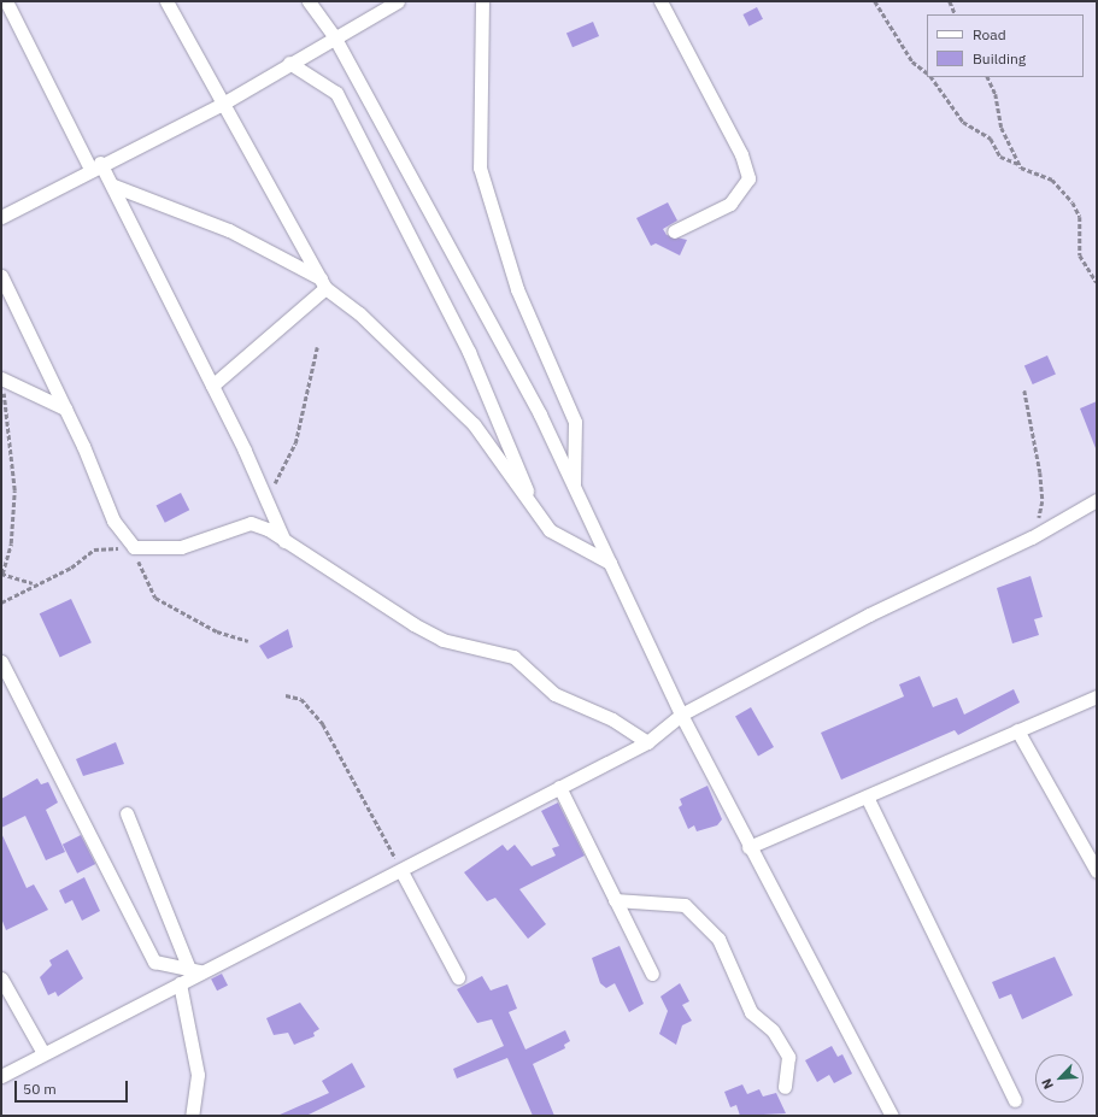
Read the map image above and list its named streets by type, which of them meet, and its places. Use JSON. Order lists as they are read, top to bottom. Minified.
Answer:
{"legend":["Road","Building"],"scale_bar":"50 m","north":"bottom left"}
